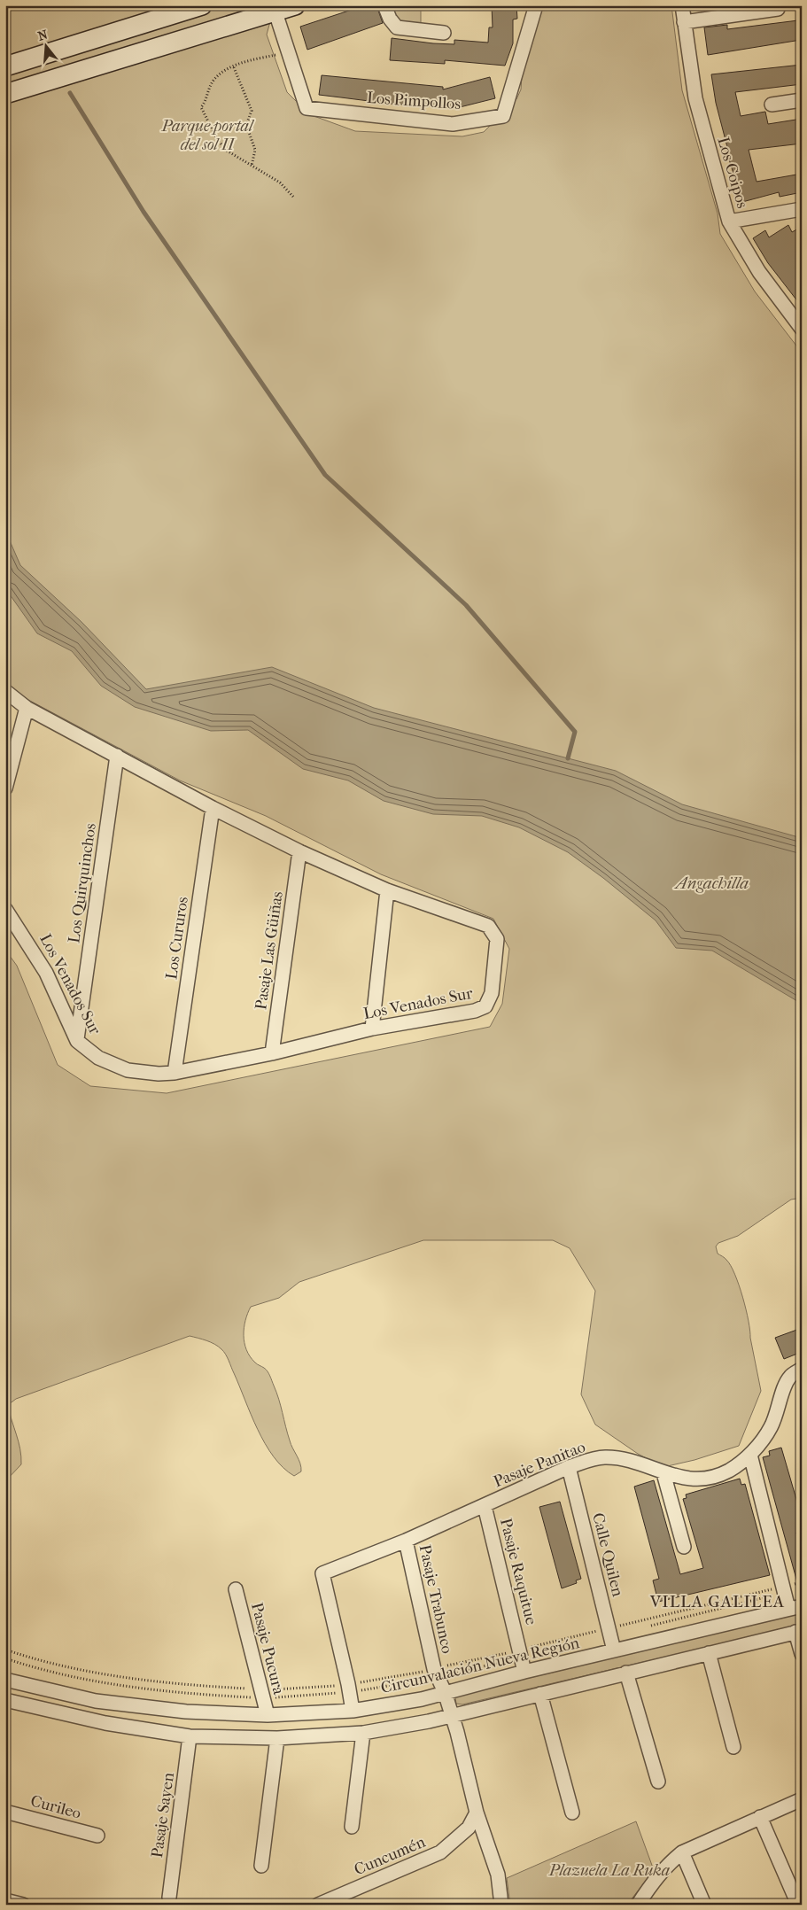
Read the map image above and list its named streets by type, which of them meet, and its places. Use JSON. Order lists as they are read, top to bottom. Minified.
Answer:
{"streets":{"street":["Los Pimpollos","Los Coipos","Los Quirquinchos","Los Cururos","Pasaje Las Güiñas","Los Venados Sur","Pasaje Panitao","Calle Quilen","Pasaje Raquitue","Pasaje Trabunco","Pasaje Pucura","Circunvalación Nueva Región","Curileo","Pasaje Sayen","Cuncumén"]},"crossings":[["Los Quirquinchos","Los Venados Sur"],["Los Cururos","Los Venados Sur"],["Pasaje Las Güiñas","Los Venados Sur"],["Pasaje Panitao","Calle Quilen"],["Pasaje Panitao","Pasaje Raquitue"],["Pasaje Panitao","Pasaje Trabunco"],["Calle Quilen","Circunvalación Nueva Región"],["Pasaje Raquitue","Circunvalación Nueva Región"],["Pasaje Trabunco","Circunvalación Nueva Región"],["Pasaje Trabunco","Cuncumén"],["Pasaje Pucura","Circunvalación Nueva Región"]],"districts":["VILLA GALILEA"],"water":["Angachilla"],"parks":["Parque portal del sol II","Plazuela La Ruka"],"north":"top"}
